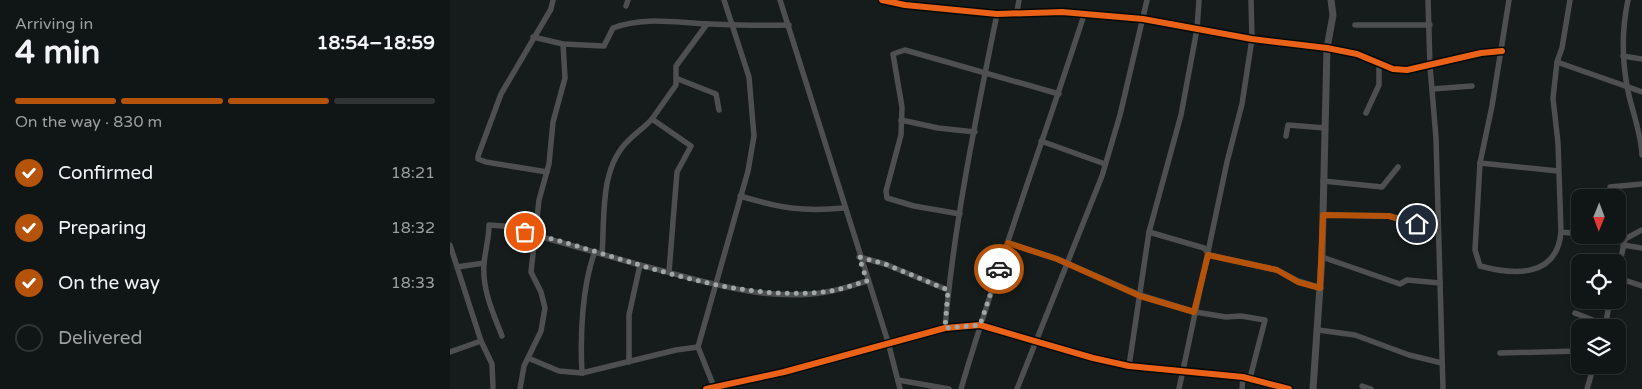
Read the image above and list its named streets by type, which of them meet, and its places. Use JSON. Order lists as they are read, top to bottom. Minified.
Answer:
{"north":"bottom","page":{"heading":["4 min","Arriving in","18:54–18:59"],"bar":"On the way · 830 m","list":[["Confirmed","18:21"],["Preparing","18:32"],["On the way","18:33"],"Delivered"]}}
